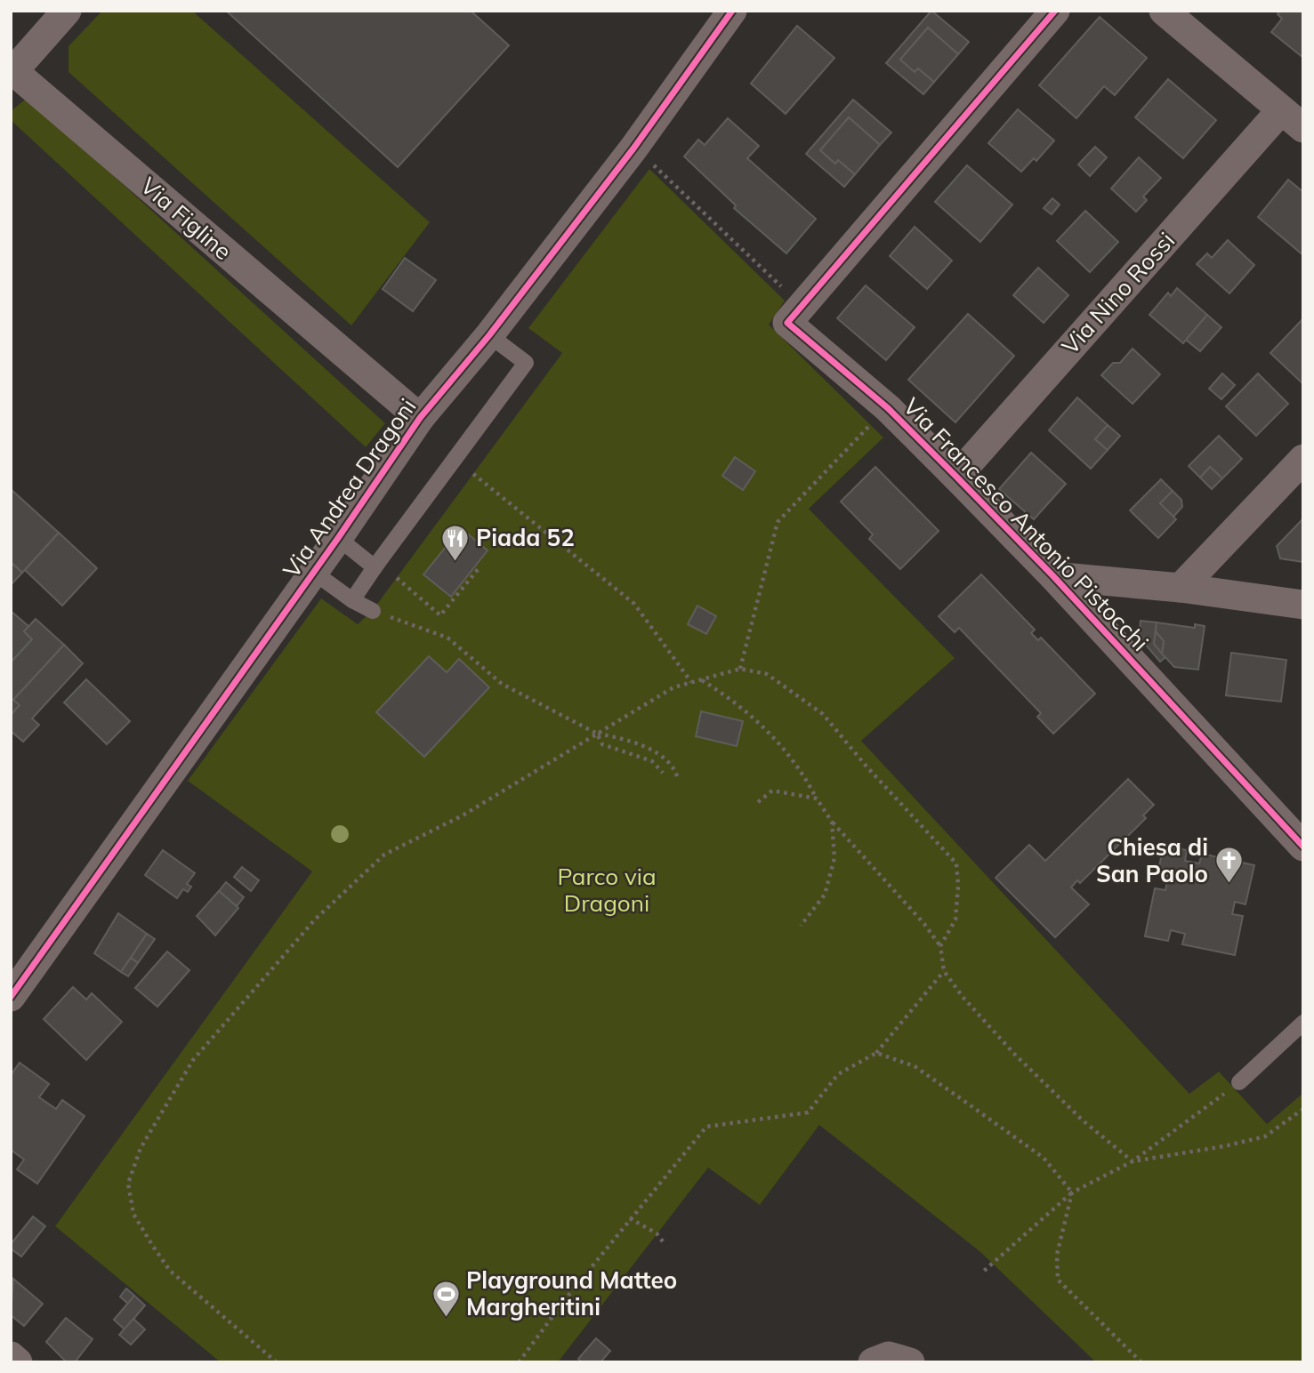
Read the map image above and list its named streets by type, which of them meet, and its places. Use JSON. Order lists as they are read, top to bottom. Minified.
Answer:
{"streets":{"street":["Via Figline","Via Nino Rossi","Via Andrea Dragoni","Via Francesco Antonio Pistocchi"]},"crossings":[["Via Figline","Via Andrea Dragoni"],["Via Nino Rossi","Via Francesco Antonio Pistocchi"]],"parks":["Parco via Dragoni"],"places":{"restaurant":["Piada 52"],"church":["Chiesa di San Paolo"],"sports":["Playground Matteo Margheritini"]}}
